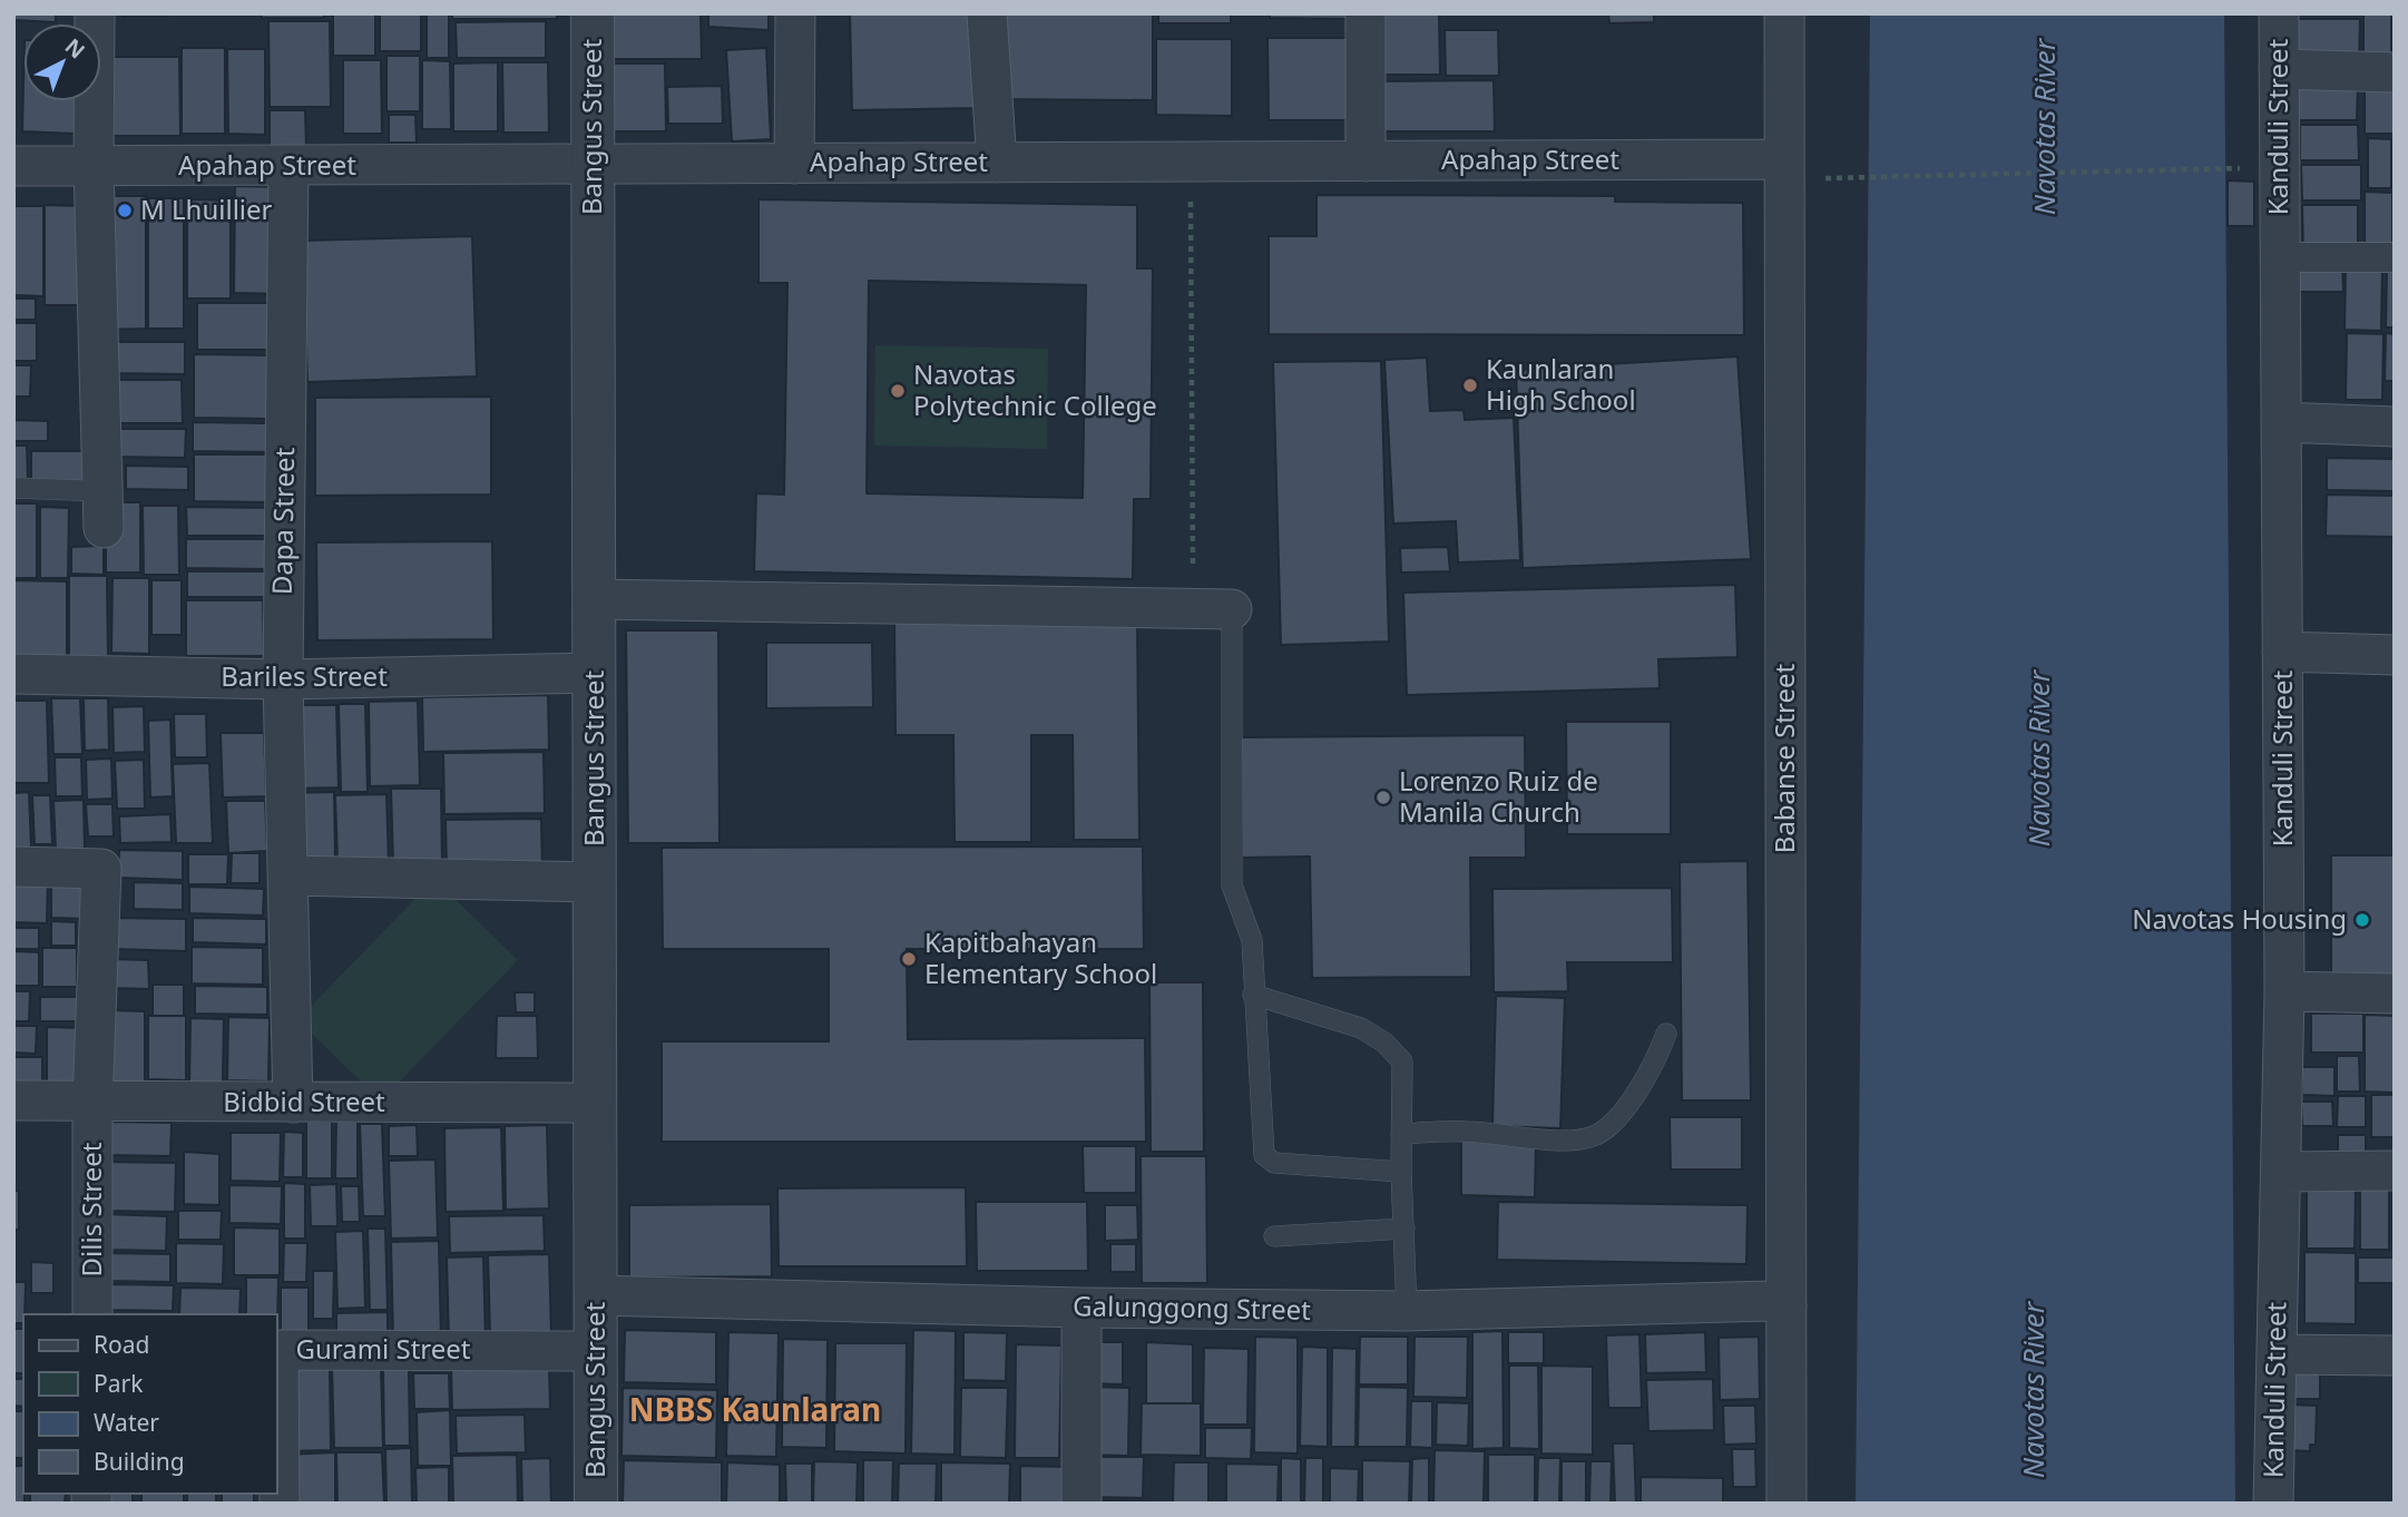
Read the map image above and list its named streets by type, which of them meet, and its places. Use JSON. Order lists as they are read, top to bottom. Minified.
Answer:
{"streets":{"street":["Bangus Street","Kanduli Street","Apahap Street","Dapa Street","Bariles Street","Babanse Street","Bidbid Street","Dilis Street","Galunggong Street","Gurami Street"]},"crossings":[["Bangus Street","Apahap Street"],["Bangus Street","Bariles Street"],["Bangus Street","Bidbid Street"],["Bangus Street","Galunggong Street"],["Bangus Street","Gurami Street"],["Apahap Street","Dapa Street"],["Apahap Street","Babanse Street"],["Dapa Street","Bariles Street"],["Dapa Street","Bidbid Street"],["Babanse Street","Galunggong Street"],["Bidbid Street","Dilis Street"]],"districts":["NBBS Kaunlaran"],"water":["Navotas River"],"places":["M Lhuillier","Kaunlaran High School","Navotas Polytechnic College","Lorenzo Ruiz de Manila Church","Navotas Housing","Kapitbahayan Elementary School"],"legend":["Road","Park","Water","Building"],"north":"top right"}
